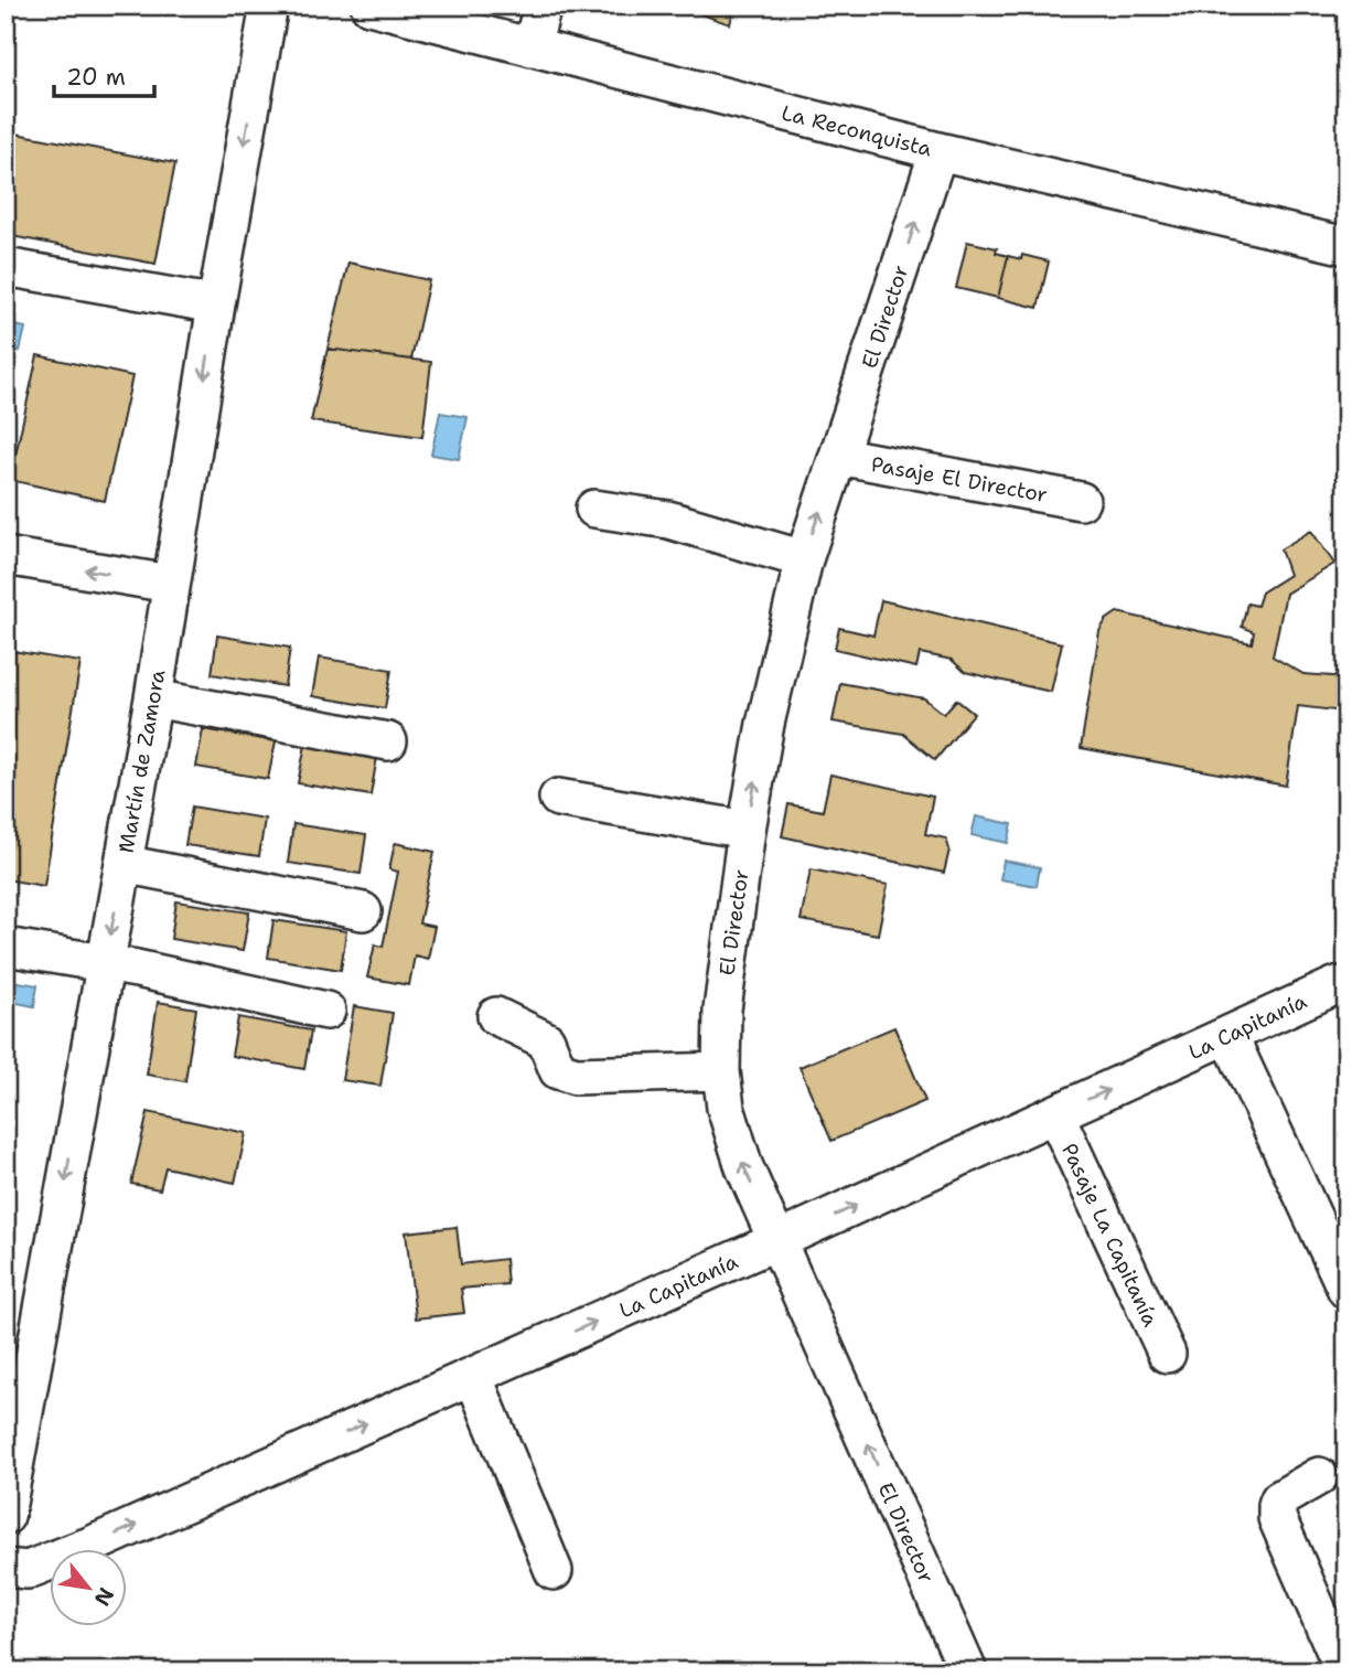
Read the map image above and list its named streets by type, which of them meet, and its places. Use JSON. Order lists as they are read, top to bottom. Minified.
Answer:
{"streets":{"street":["La Reconquista","El Director","Pasaje El Director","Martín de Zamora","La Capitanía","Pasaje La Capitanía"]},"crossings":[["La Reconquista","El Director"],["El Director","Pasaje El Director"],["El Director","La Capitanía"],["La Capitanía","Pasaje La Capitanía"]],"one_way":["El Director","Martín de Zamora","La Capitanía"],"scale_bar":"20 m","north":"bottom right"}
